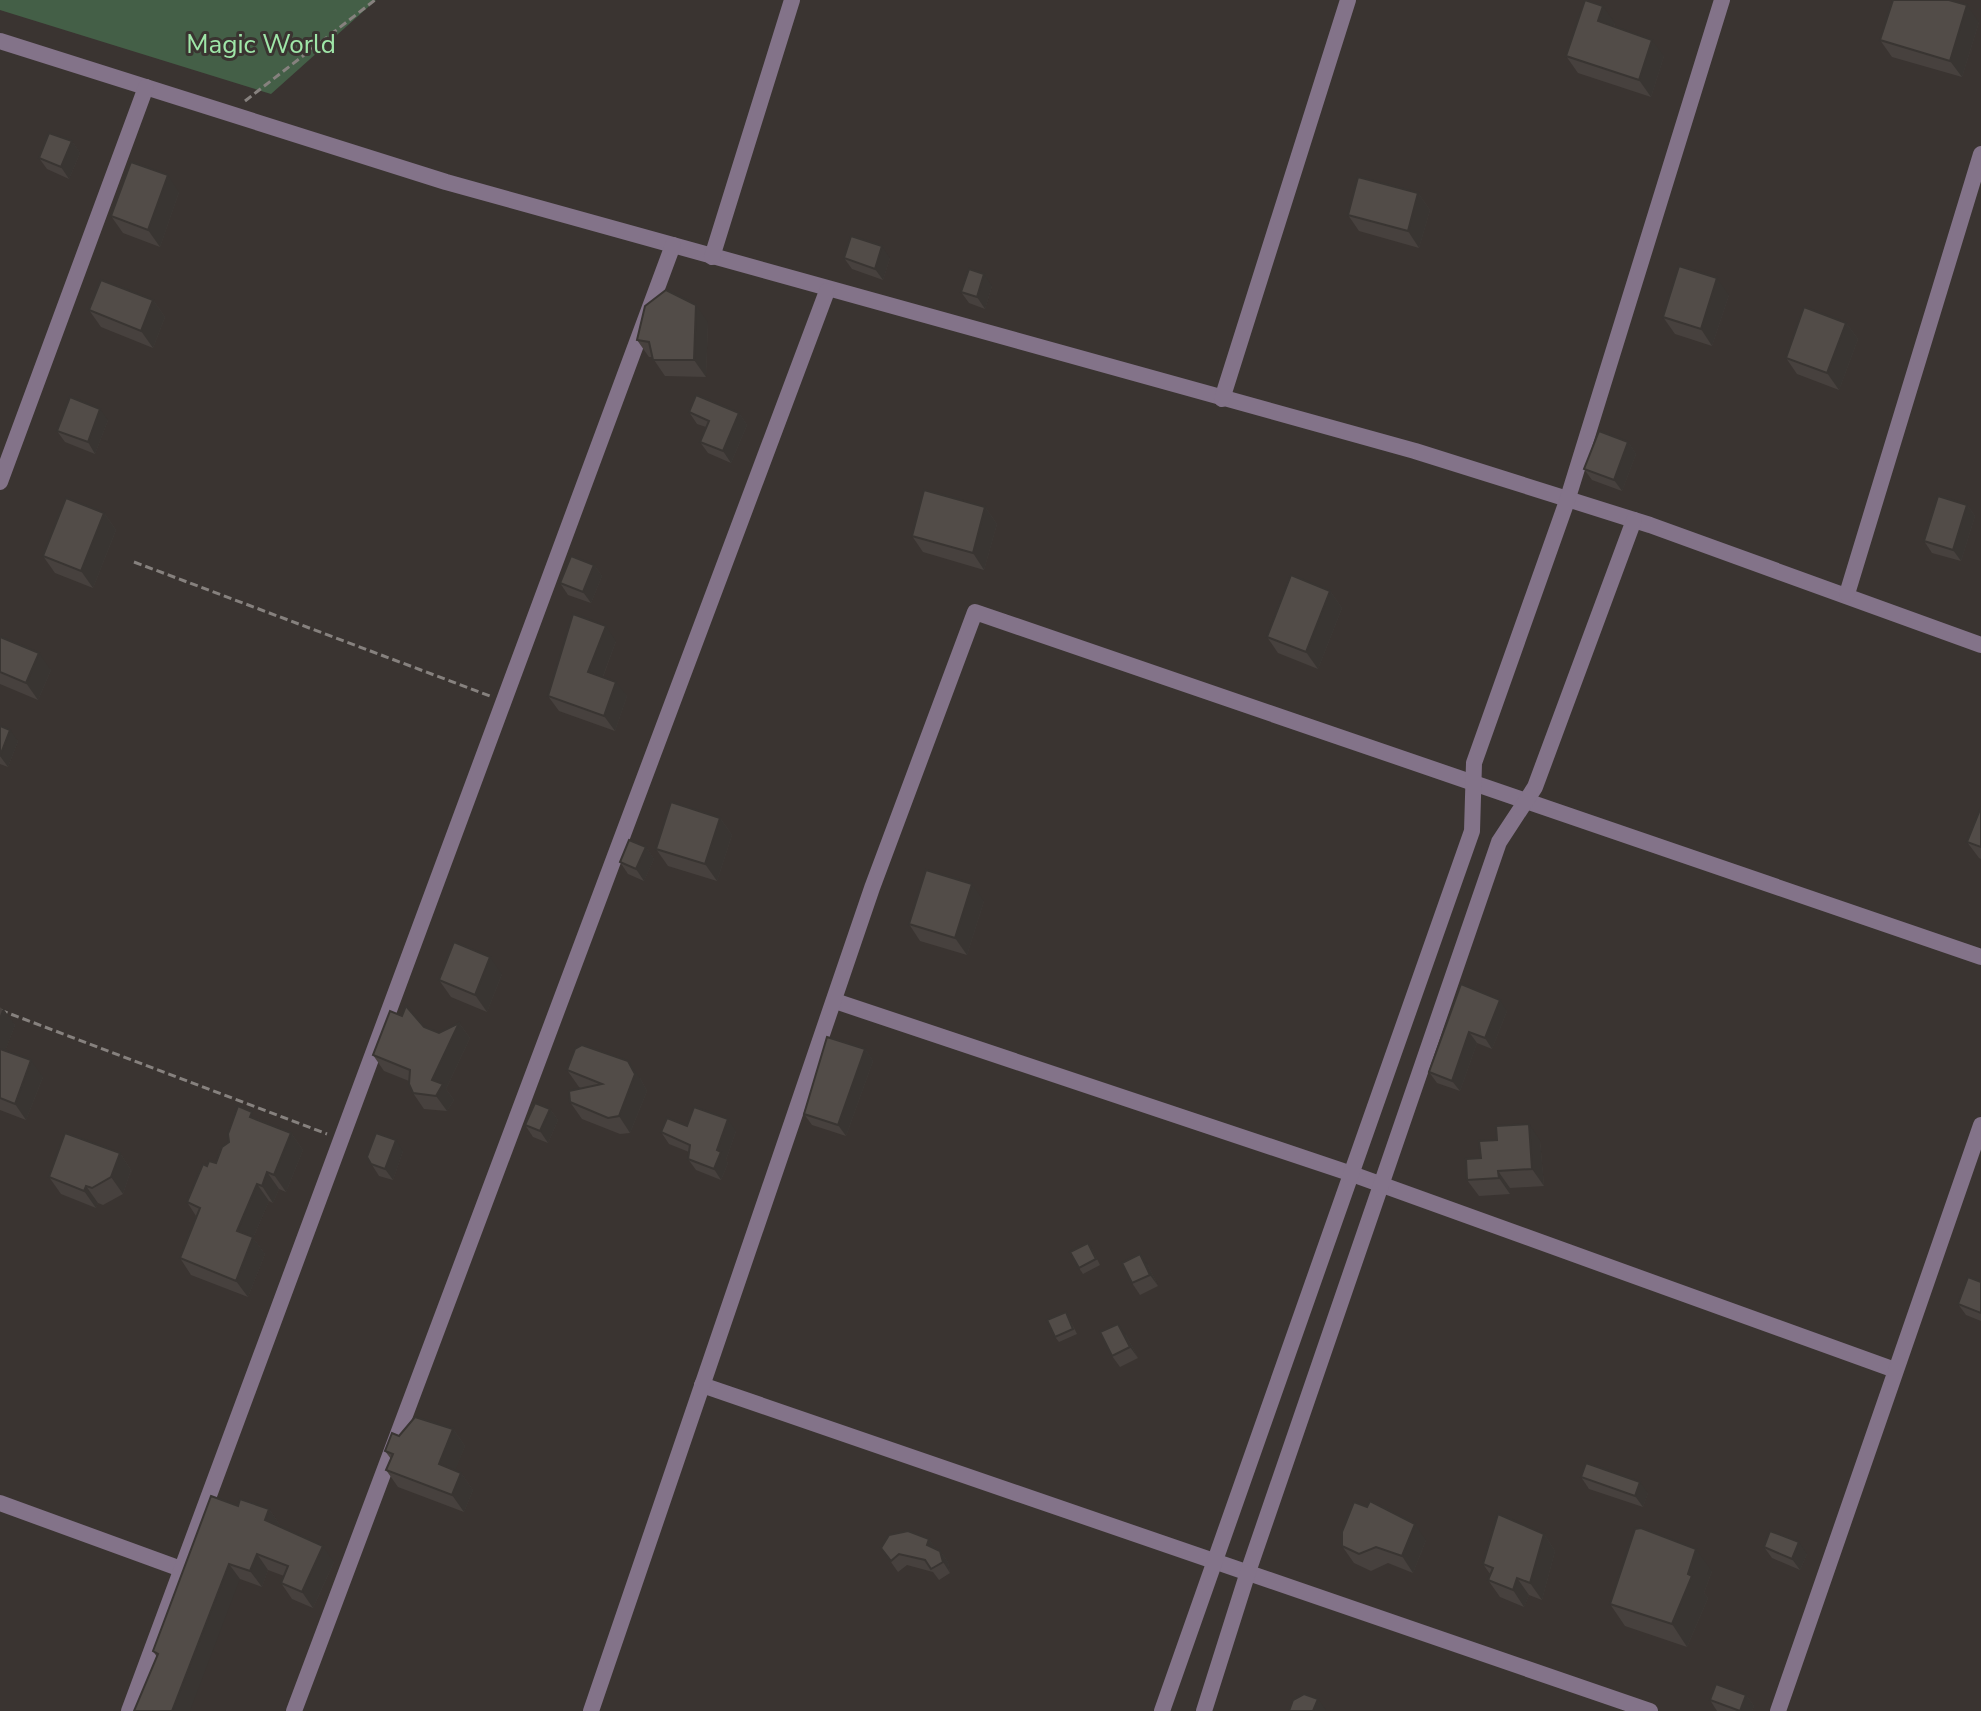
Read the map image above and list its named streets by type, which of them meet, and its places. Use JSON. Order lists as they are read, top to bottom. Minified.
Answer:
{"parks":["Magic World"]}
